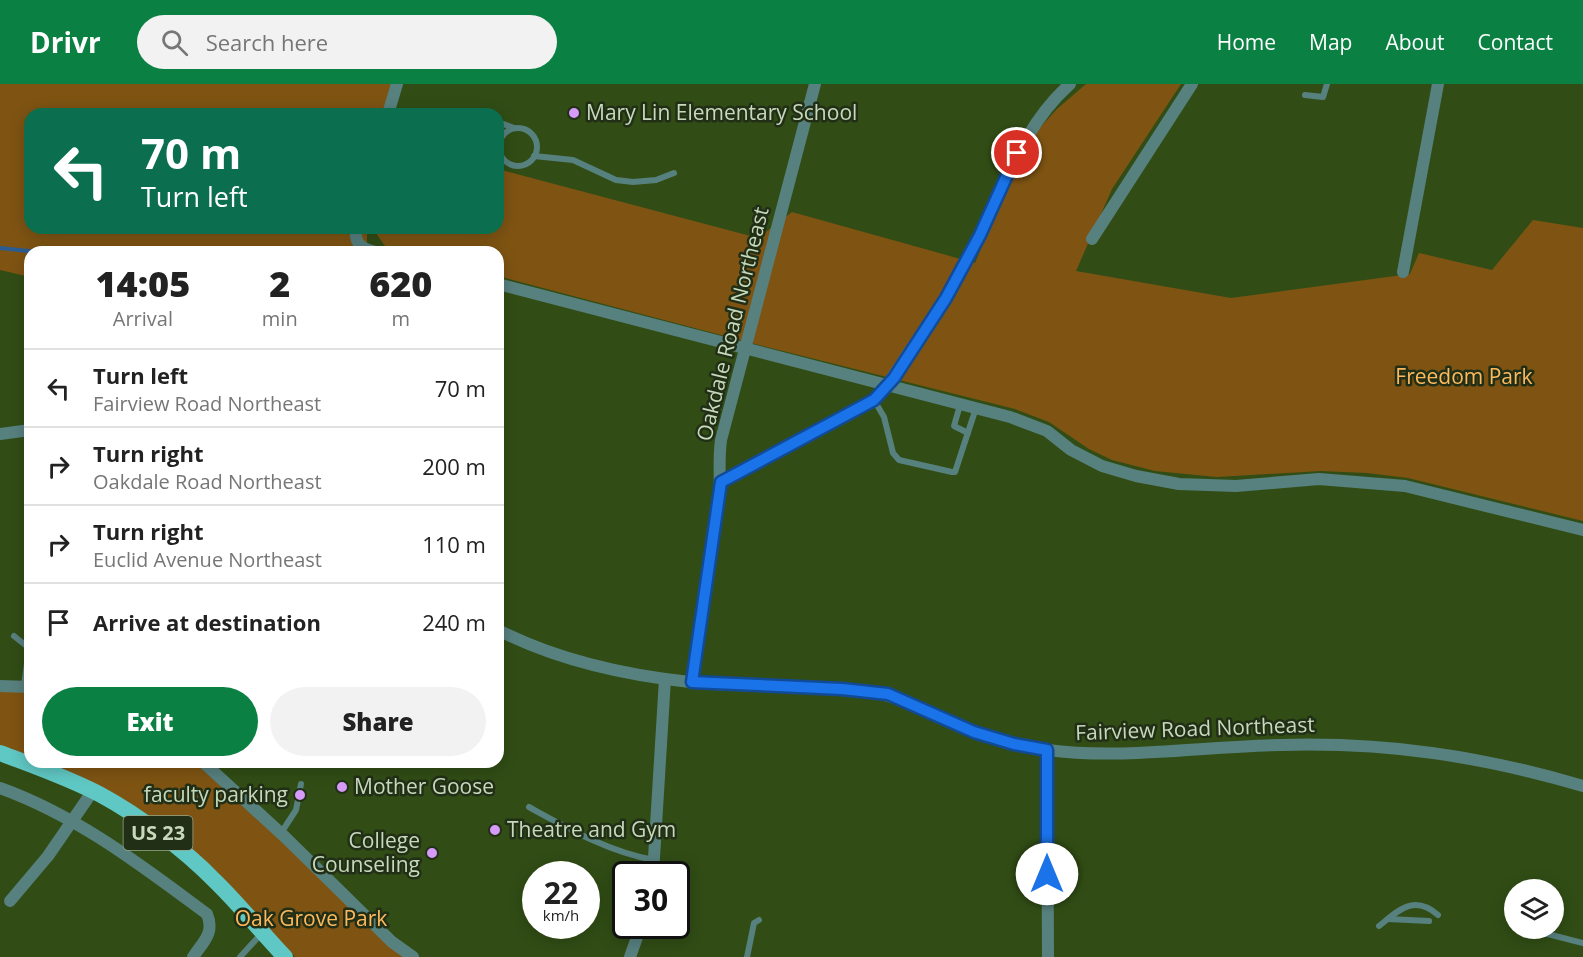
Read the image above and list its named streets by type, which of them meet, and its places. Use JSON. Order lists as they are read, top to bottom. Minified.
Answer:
{"streets":{"highway":["US 23"],"street":["Oakdale Road Northeast","Fairview Road Northeast"]},"crossings":[["Oakdale Road Northeast","Fairview Road Northeast"]],"parks":["Freedom Park","Oak Grove Park"],"places":["Mary Lin Elementary School","Mother Goose","faculty parking","Theatre and Gym","College Counseling"],"page":{"header":"Drivr","search":"Search here","nav":["Home","Map","About","Contact"],"turn":["70 m","Turn left"],"eta":["14:05","Arrival","2","min","620","m"],"list":[{"name":"Turn left","note":"Fairview Road Northeast","value":"70 m"},{"name":"Turn right","note":"Oakdale Road Northeast","value":"200 m"},{"name":"Turn right","note":"Euclid Avenue Northeast","value":"110 m"},{"name":"Arrive at destination","value":"240 m"}],"buttons":["Exit","Share"],"speed":"22 km/h","limit":"30"}}
